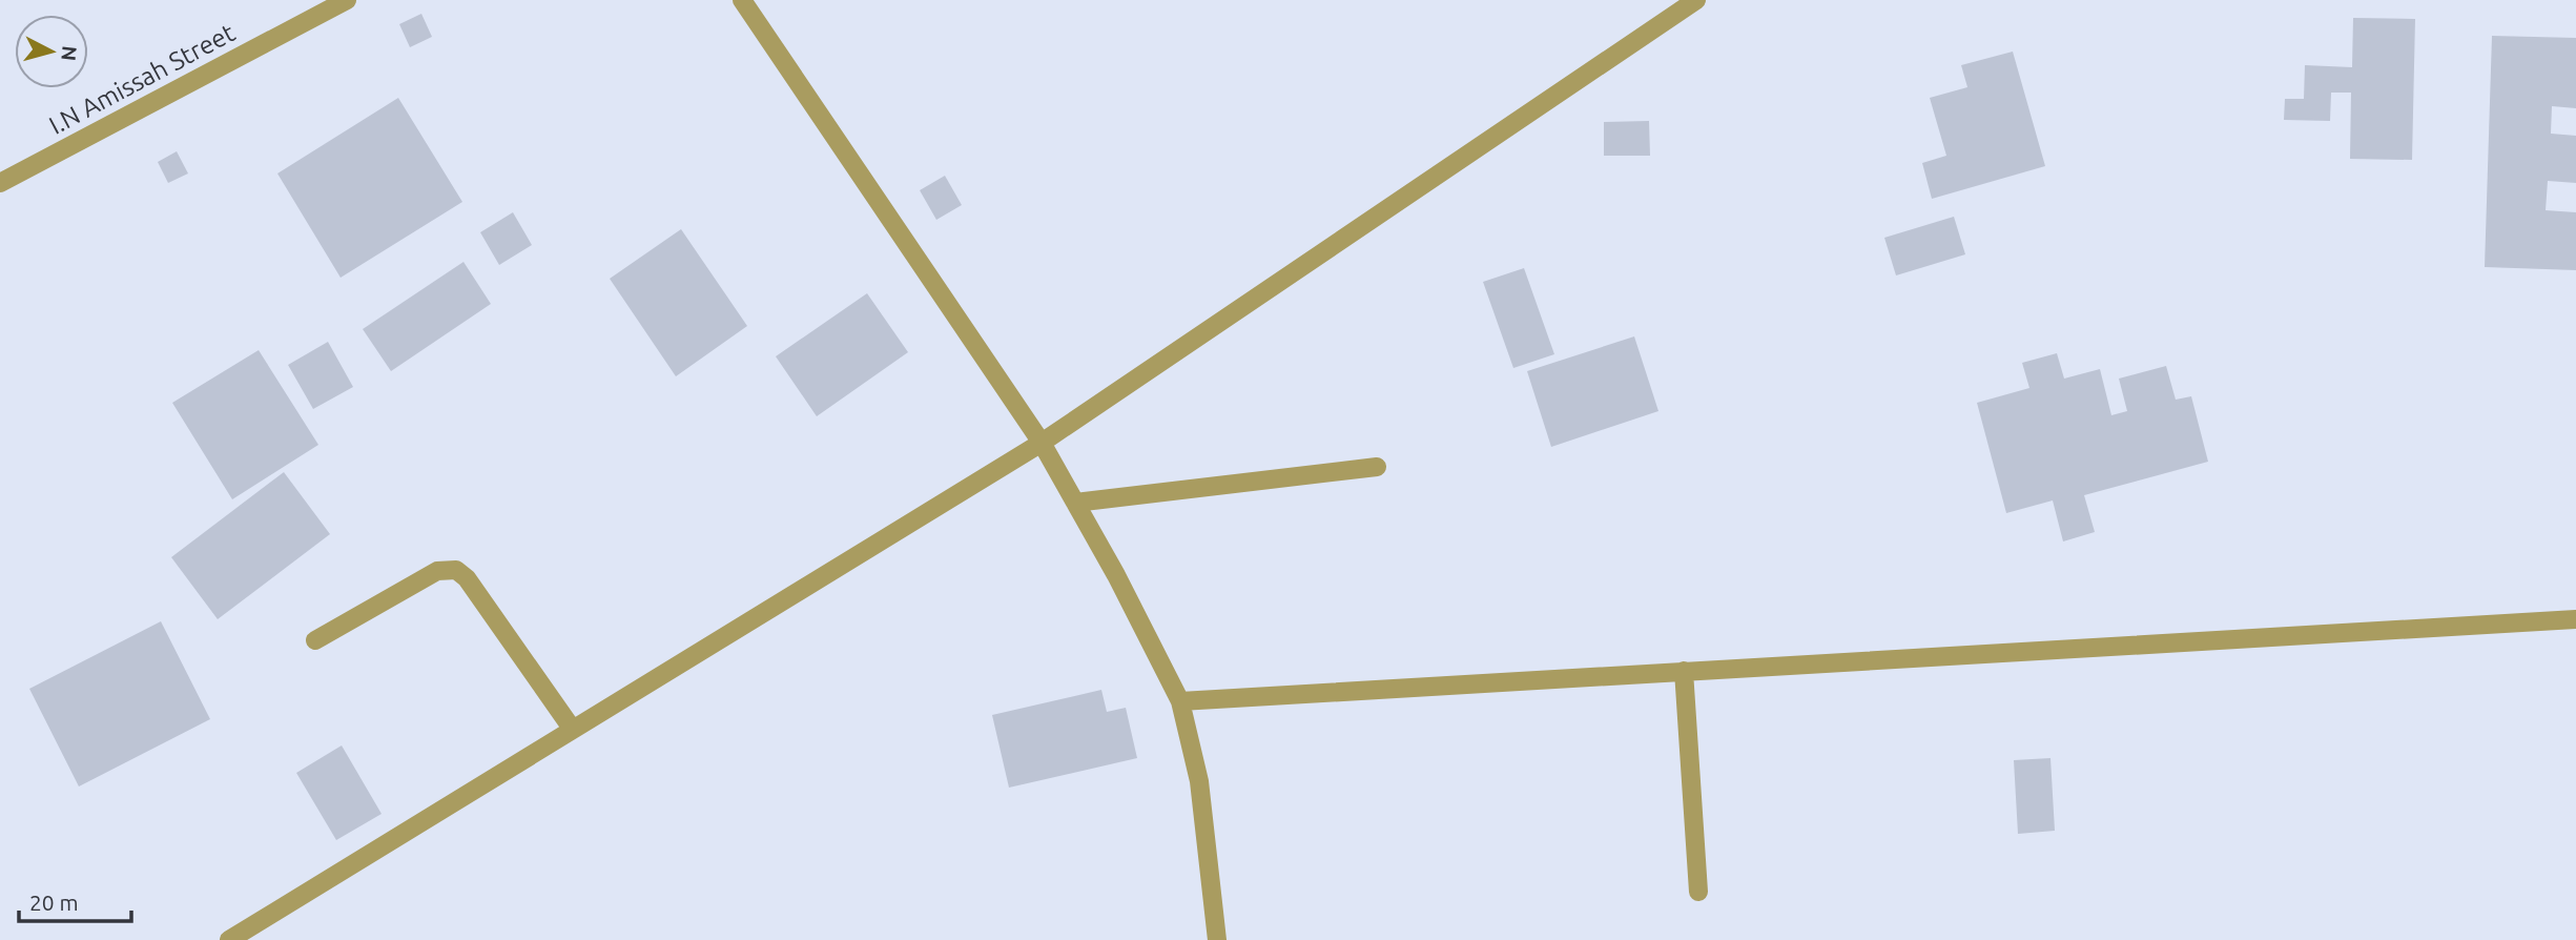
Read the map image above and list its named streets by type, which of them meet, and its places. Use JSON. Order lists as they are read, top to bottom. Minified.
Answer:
{"streets":{"street":["I.N Amissah Street"]},"scale_bar":"20 m","north":"right"}
